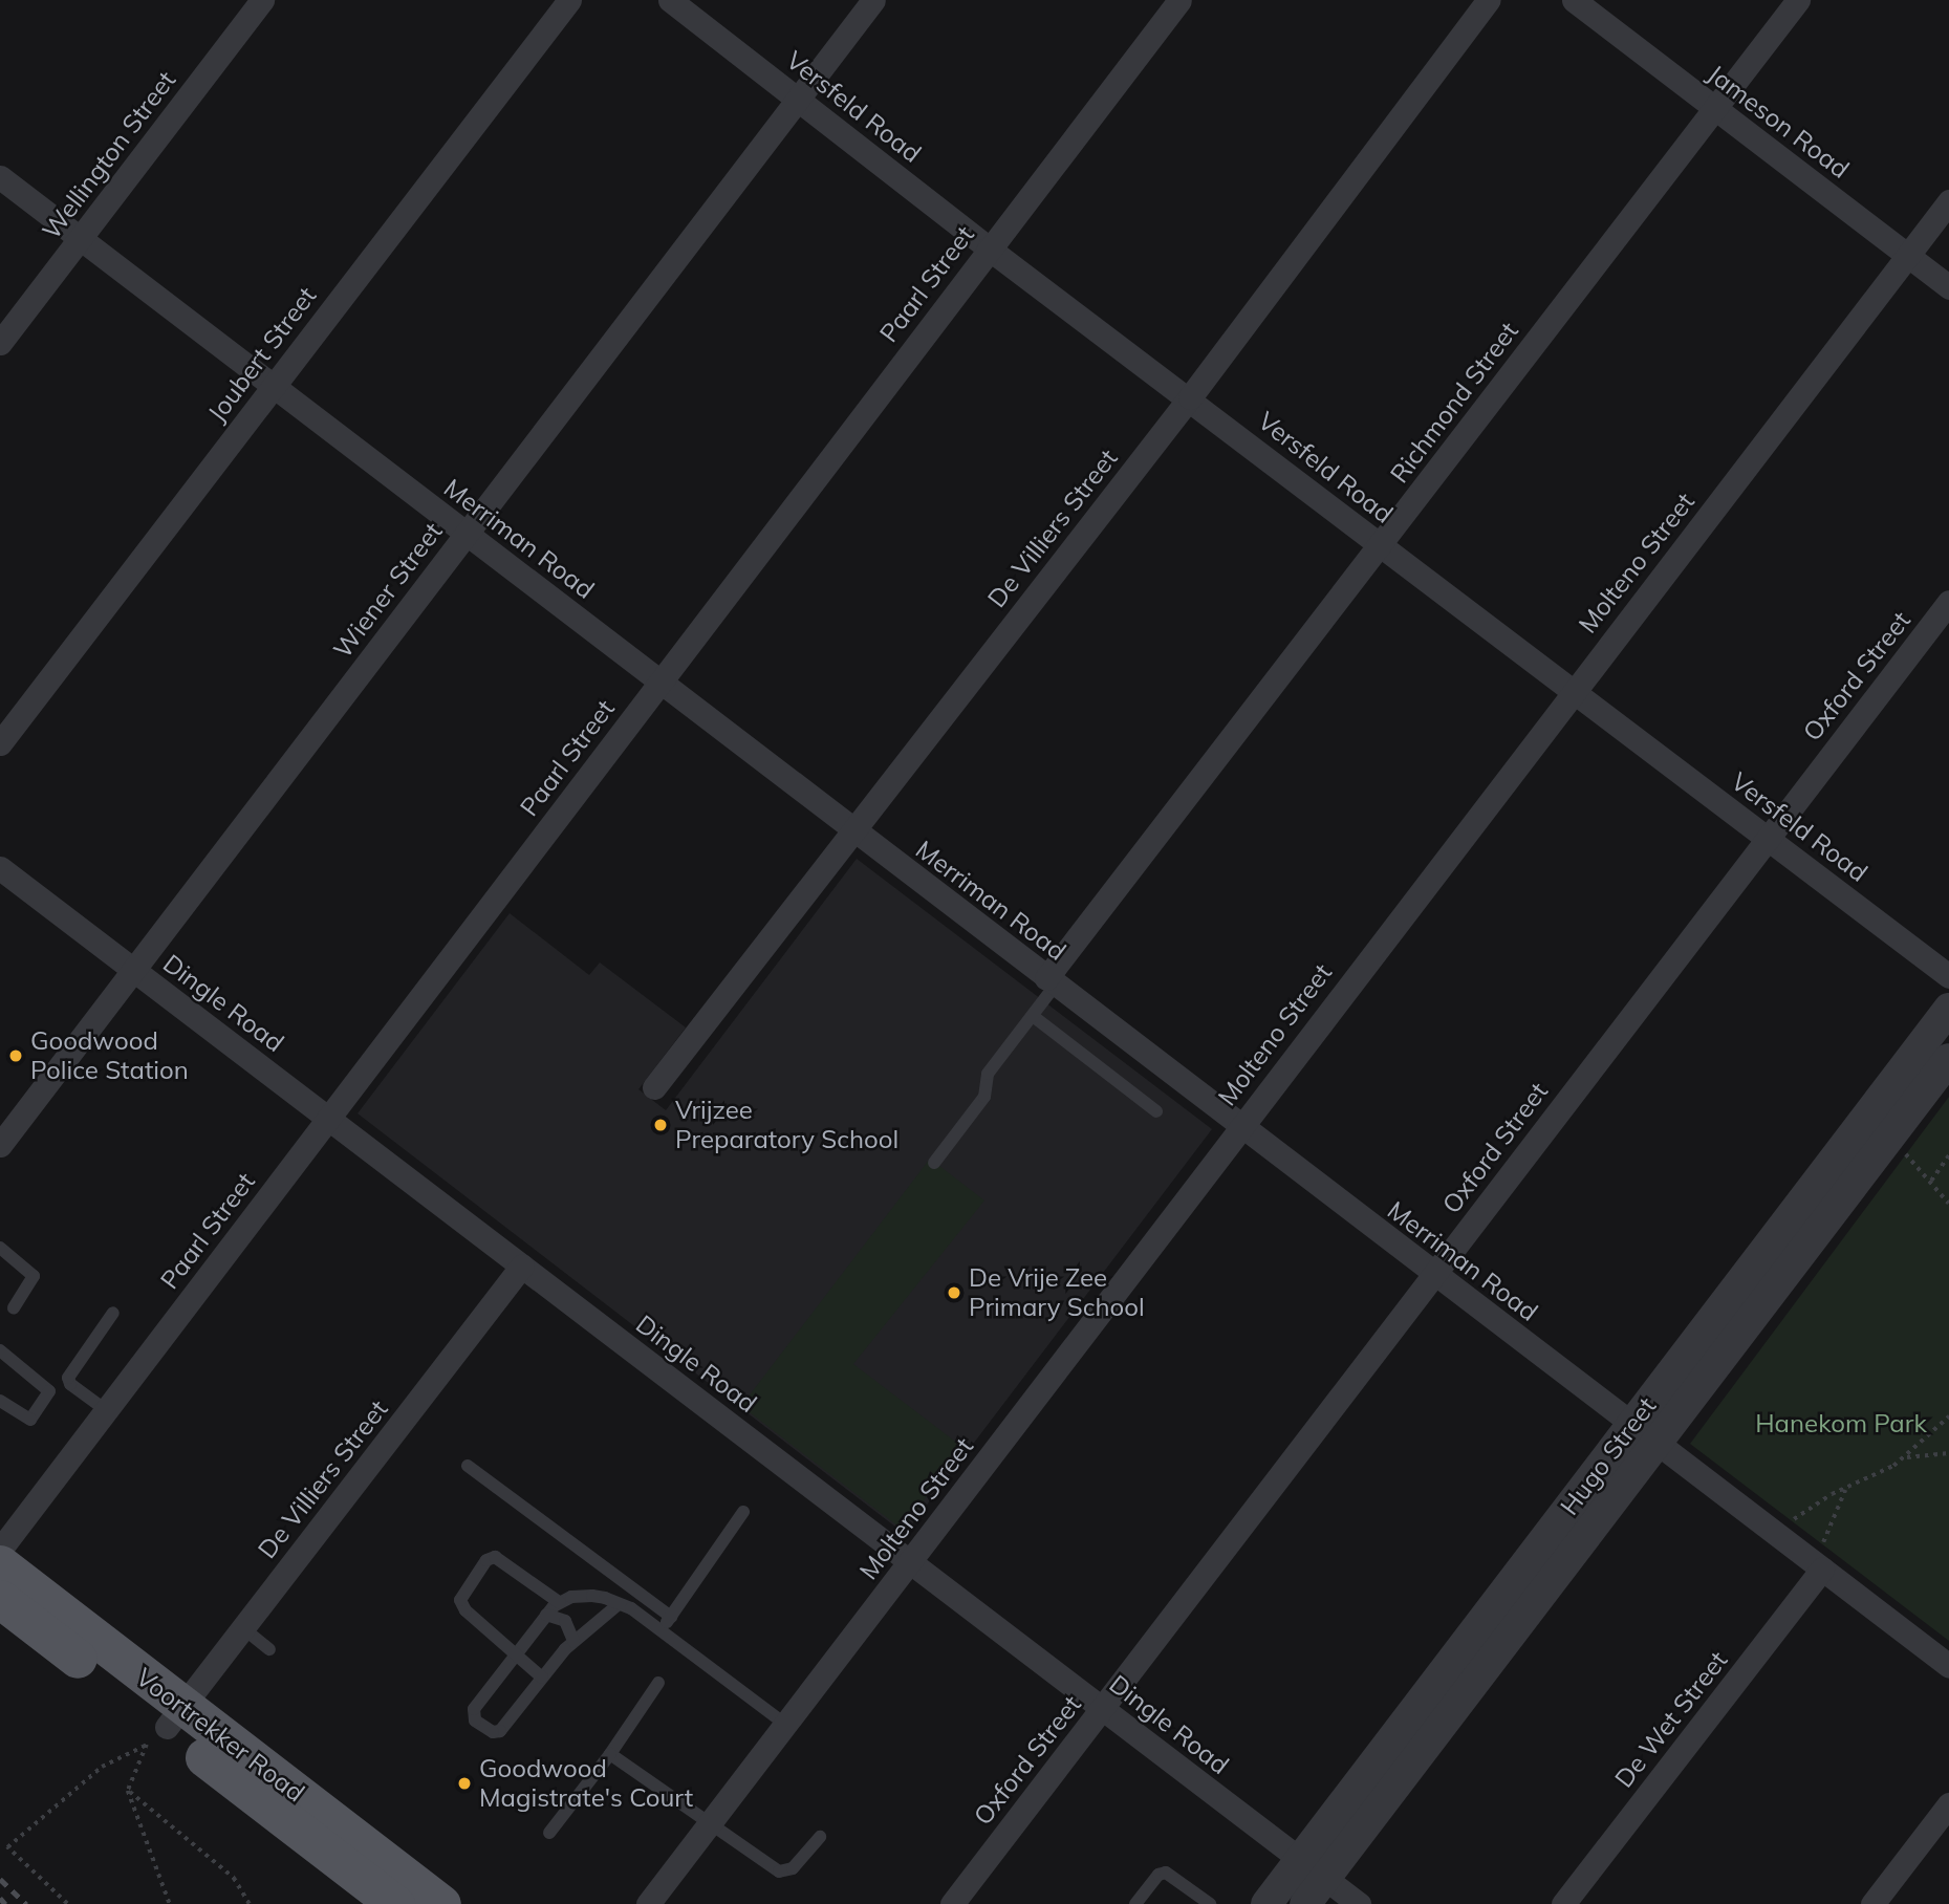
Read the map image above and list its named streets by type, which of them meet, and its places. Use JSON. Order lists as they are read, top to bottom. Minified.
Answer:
{"streets":{"main road":["Voortrekker Road"],"street":["Versfeld Road","Jameson Road","Wellington Street","Paarl Street","Joubert Street","Richmond Street","De Villiers Street","Merriman Road","Molteno Street","Wiener Street","Oxford Street","Dingle Road","Hugo Street","De Wet Street"]},"crossings":[["Versfeld Road","Paarl Street"],["Versfeld Road","Richmond Street"],["Versfeld Road","De Villiers Street"],["Versfeld Road","Molteno Street"],["Versfeld Road","Wiener Street"],["Versfeld Road","Oxford Street"],["Jameson Road","Richmond Street"],["Jameson Road","Molteno Street"],["Wellington Street","Merriman Road"],["Paarl Street","Merriman Road"],["Paarl Street","Dingle Road"],["Joubert Street","Merriman Road"],["Richmond Street","Merriman Road"],["De Villiers Street","Merriman Road"],["De Villiers Street","Dingle Road"],["De Villiers Street","Voortrekker Road"],["Merriman Road","Molteno Street"],["Merriman Road","Wiener Street"],["Merriman Road","Oxford Street"],["Merriman Road","Hugo Street"],["Merriman Road","De Wet Street"],["Molteno Street","Dingle Road"],["Wiener Street","Dingle Road"],["Oxford Street","Dingle Road"],["Dingle Road","Hugo Street"]],"parks":["Hanekom Park"],"places":["Goodwood Police Station","Vrijzee Preparatory School","De Vrije Zee Primary School","Goodwood Magistrate's Court"]}
